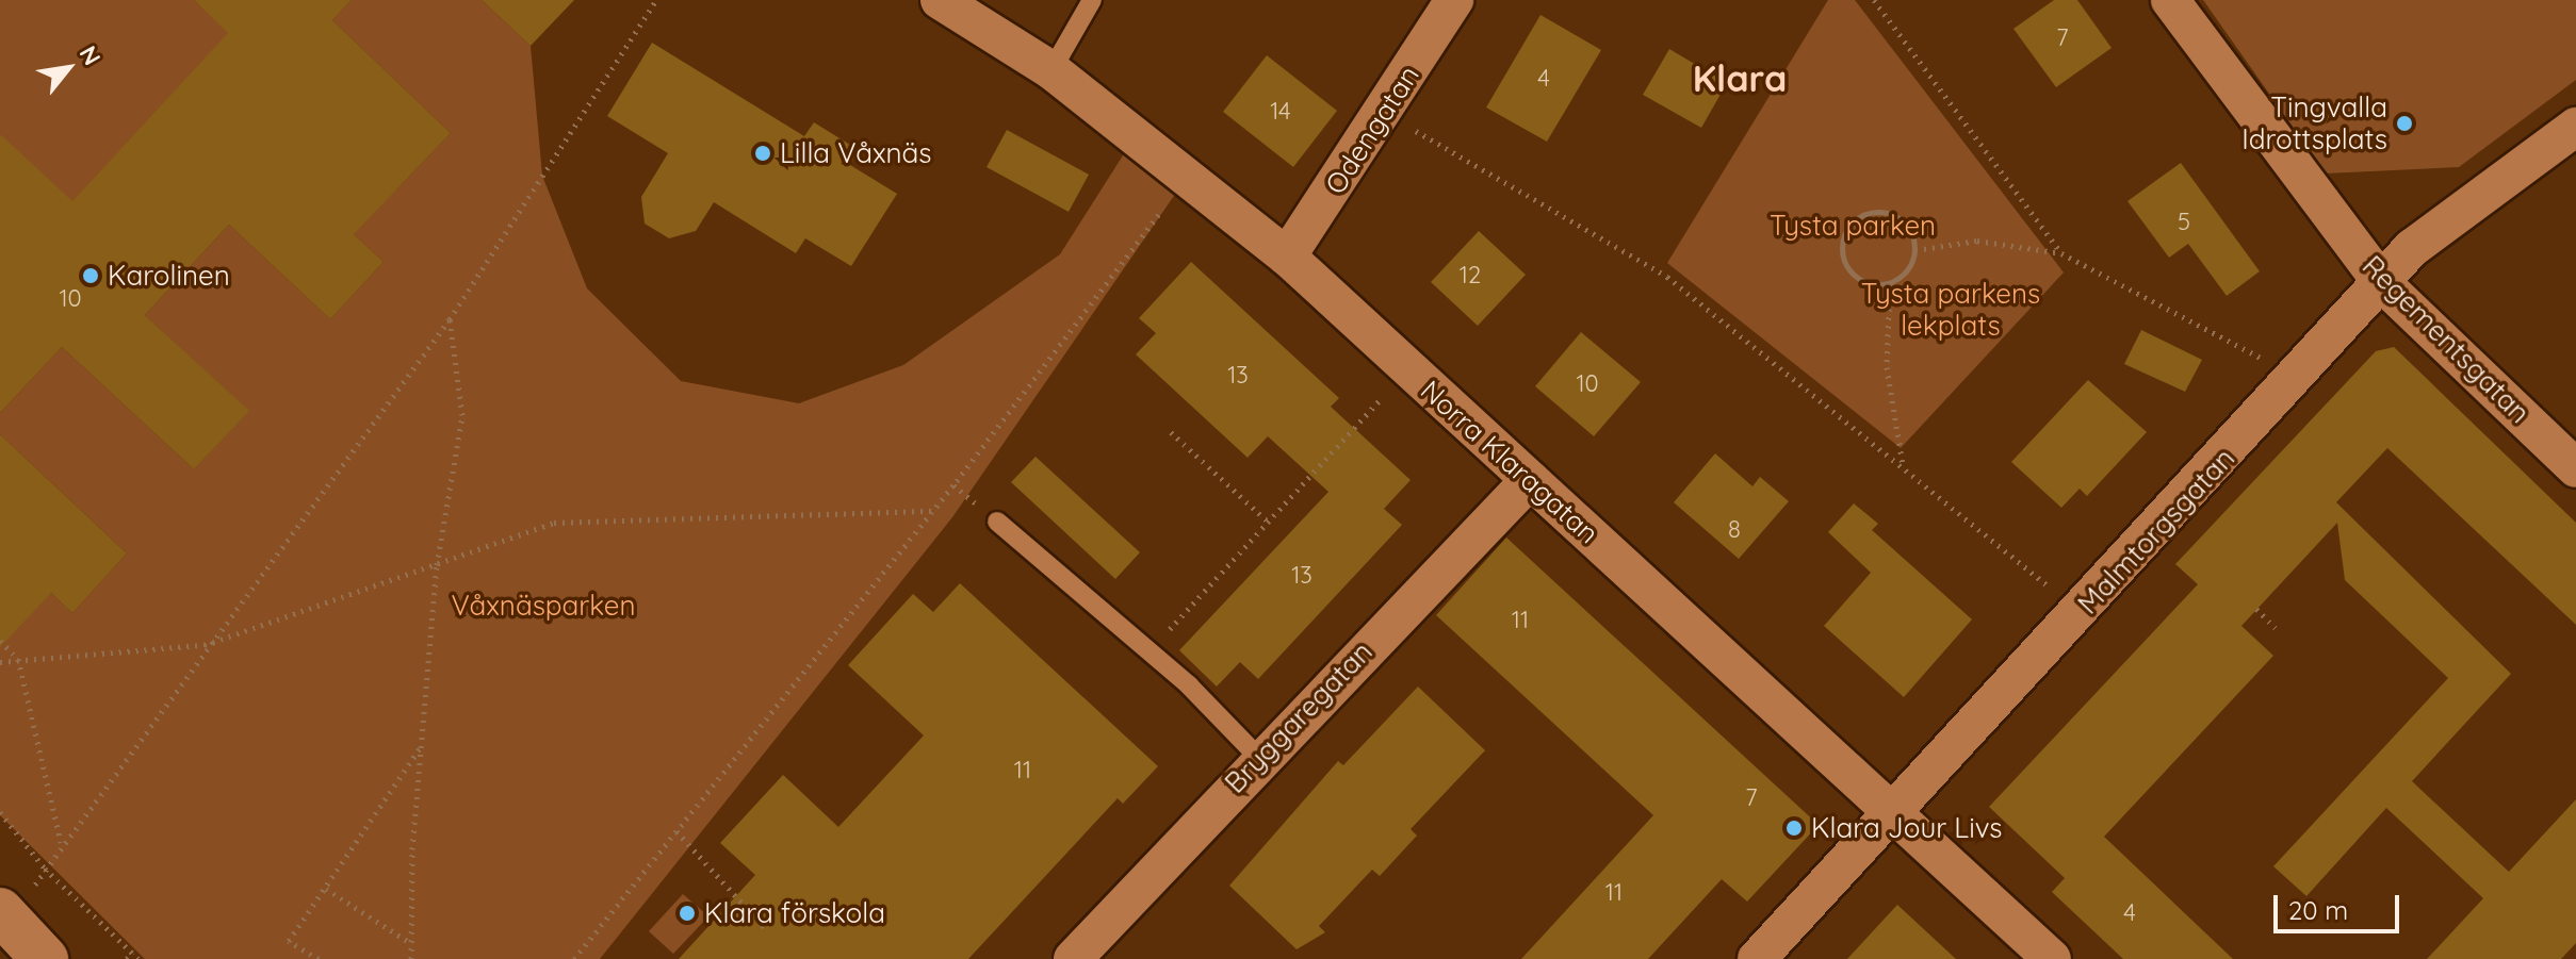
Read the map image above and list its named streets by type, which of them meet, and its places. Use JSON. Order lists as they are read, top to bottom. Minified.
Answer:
{"streets":{"street":["Odengatan","Regementsgatan","Norra Klaragatan","Malmtorgsgatan","Bryggaregatan"]},"crossings":[["Odengatan","Norra Klaragatan"],["Regementsgatan","Malmtorgsgatan"],["Norra Klaragatan","Malmtorgsgatan"],["Norra Klaragatan","Bryggaregatan"]],"districts":["Klara"],"parks":["Tysta parken","Tysta parkens lekplats","Våxnäsparken"],"places":["Tingvalla Idrottsplats","Lilla Våxnäs","Karolinen","Klara Jour Livs","Klara förskola"],"house_numbers":["7","4","14","5","12","10","13","10","8","13","11","11","7","11","4"],"scale_bar":"20 m","north":"top right"}
